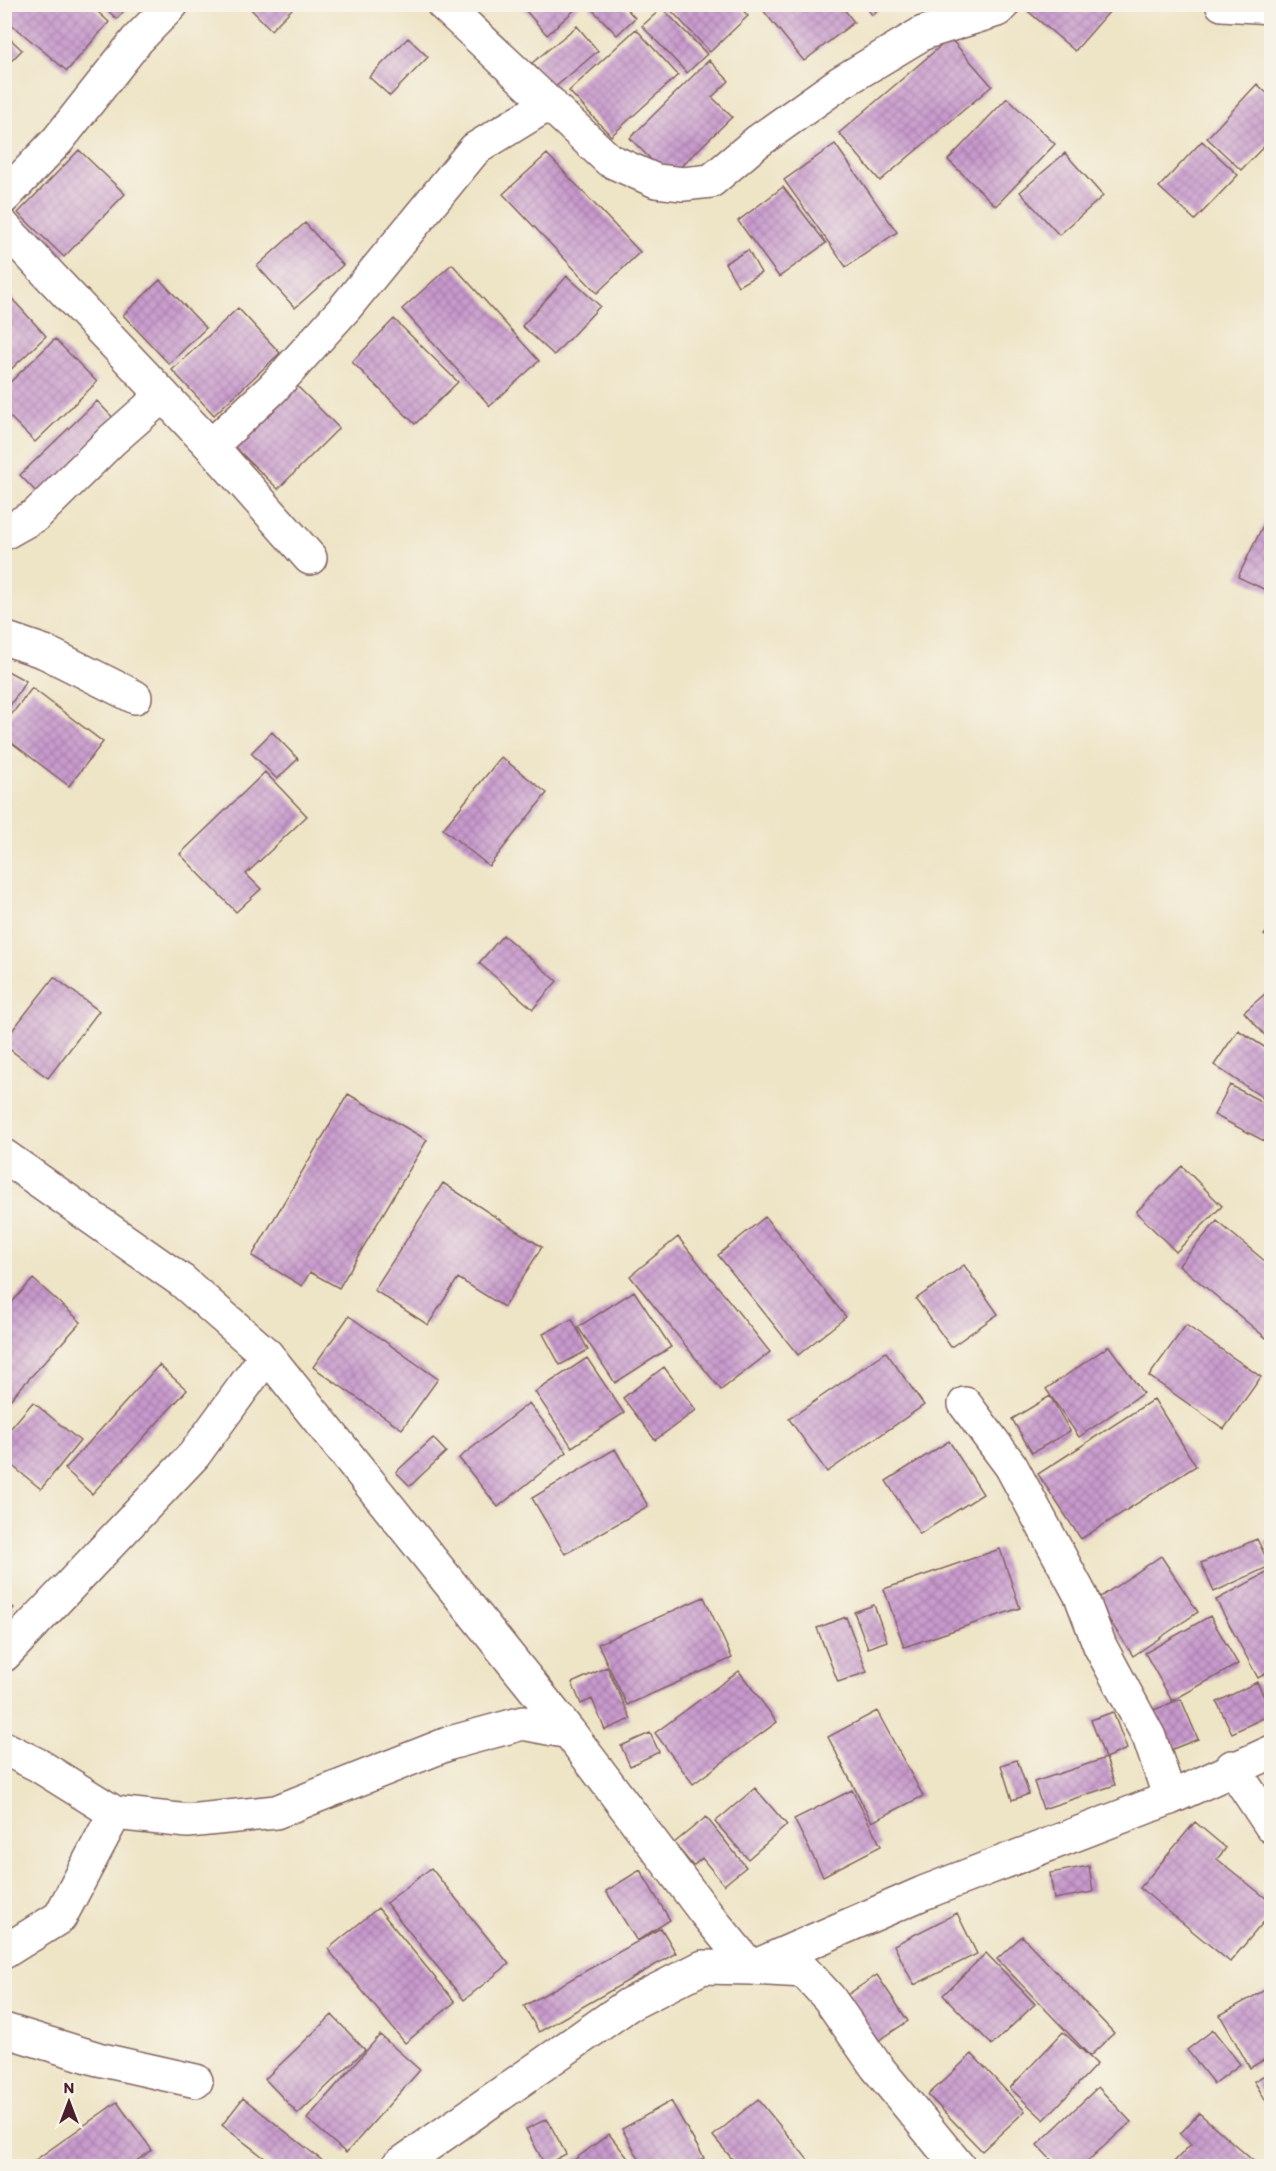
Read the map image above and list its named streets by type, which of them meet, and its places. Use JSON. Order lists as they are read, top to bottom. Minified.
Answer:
{"north":"top"}
